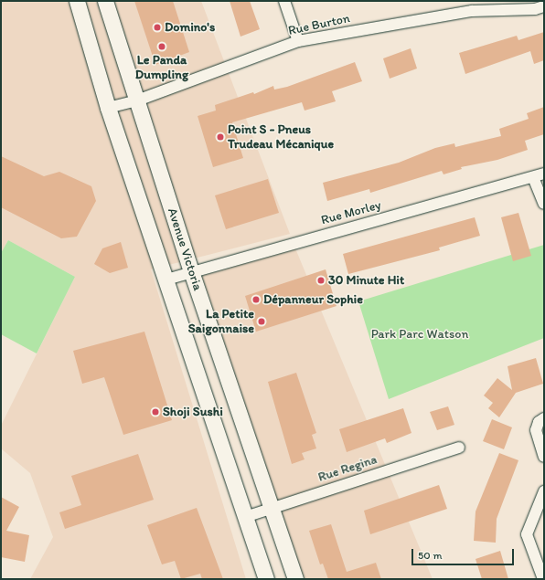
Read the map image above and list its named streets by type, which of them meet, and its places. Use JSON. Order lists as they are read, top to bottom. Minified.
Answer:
{"streets":{"main road":["Avenue Victoria"],"street":["Rue Burton","Rue Morley","Rue Regina"]},"crossings":[["Rue Burton","Avenue Victoria"],["Rue Morley","Avenue Victoria"],["Avenue Victoria","Rue Regina"]],"parks":["Park Parc Watson"],"places":["Domino's","Le Panda Dumpling","Point S - Pneus Trudeau Mécanique","30 Minute Hit","Dépanneur Sophie","La Petite Saigonnaise","Shoji Sushi"],"scale_bar":"50 m"}
